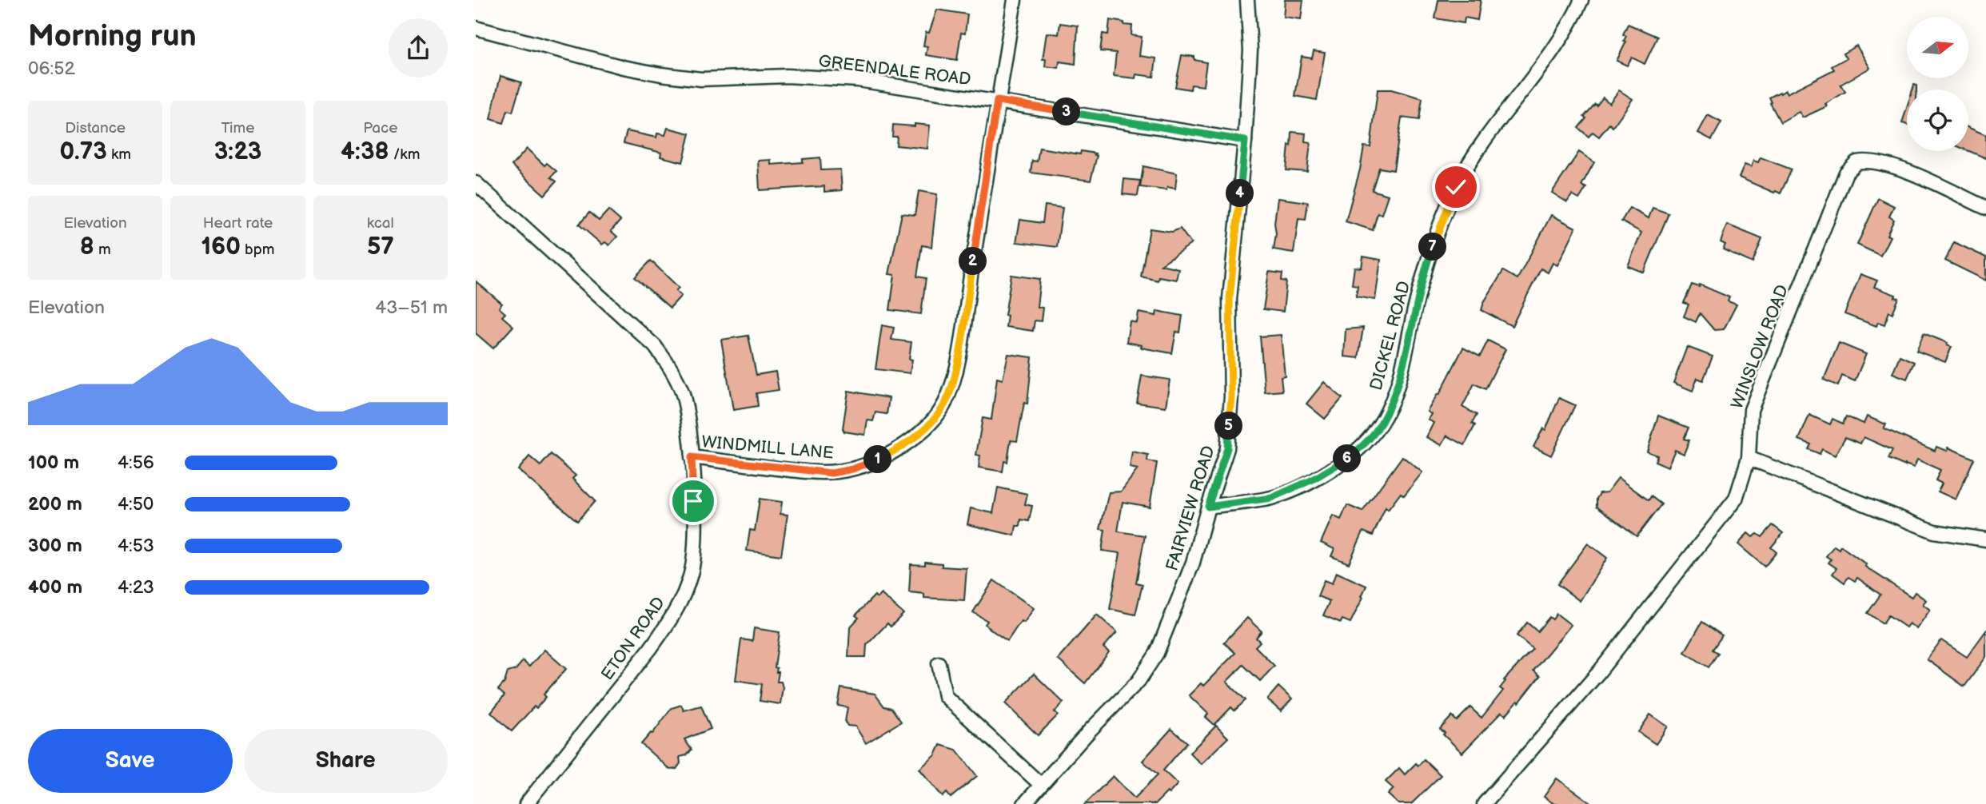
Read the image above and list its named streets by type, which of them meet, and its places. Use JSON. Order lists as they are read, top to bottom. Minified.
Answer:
{"streets":{"street":["GREENDALE ROAD","DICKEL ROAD","WINSLOW ROAD","WINDMILL LANE","FAIRVIEW ROAD","ETON ROAD"]},"crossings":[["GREENDALE ROAD","WINDMILL LANE"],["GREENDALE ROAD","FAIRVIEW ROAD"],["DICKEL ROAD","FAIRVIEW ROAD"],["WINDMILL LANE","ETON ROAD"]],"north":"right","page":{"heading":["Morning run","06:52"],"stats":[["Distance","0.73 km"],["Time","3:23"],["Pace","4:38 /km"],["Elevation","8 m"],["Heart rate","160 bpm"],["kcal","57"]],"pins":["3","4","7","2","5","6","1"],"chart":["Elevation","43–51 m"],"list":[{"name":"100 m","note":"4:56"},{"name":"200 m","note":"4:50"},{"name":"300 m","note":"4:53"},{"name":"400 m","note":"4:23"}],"buttons":["Save","Share"]}}
